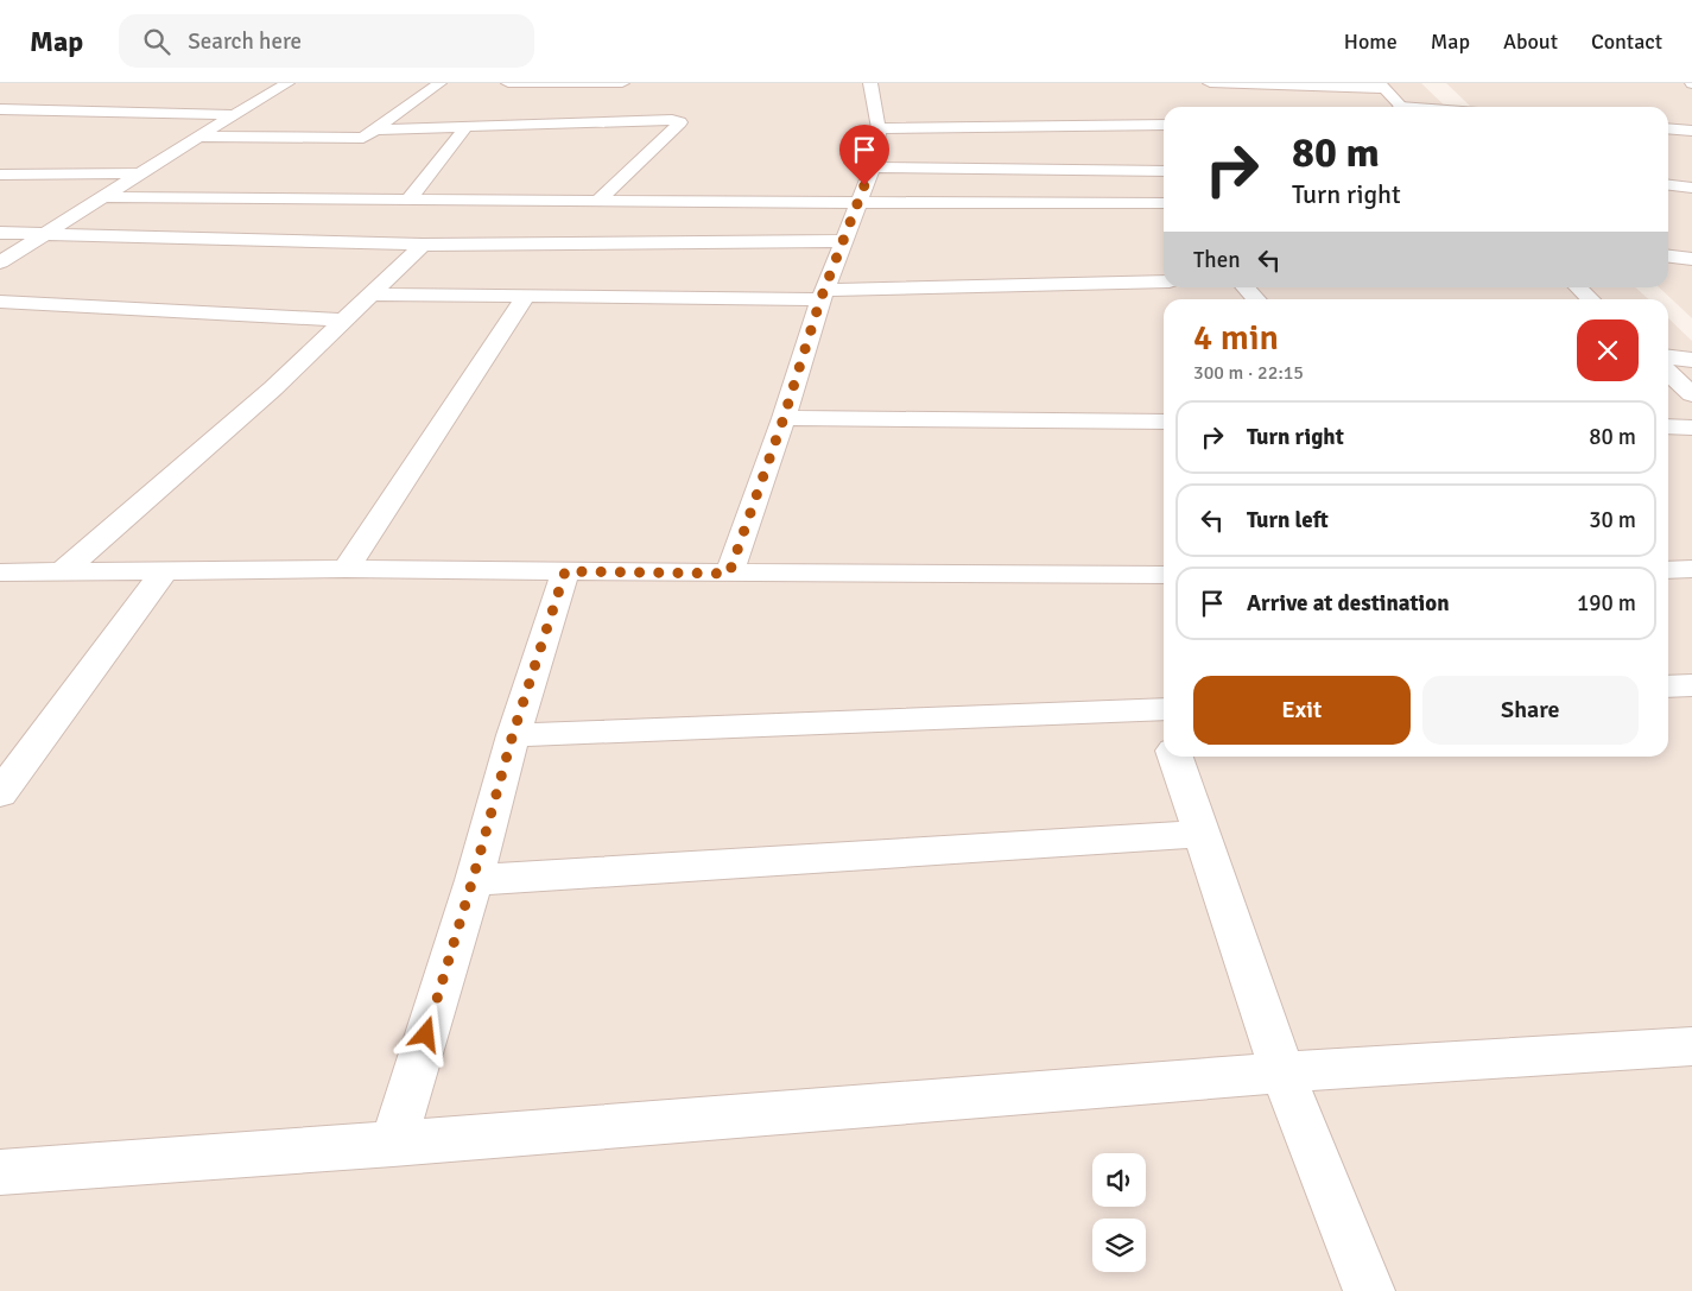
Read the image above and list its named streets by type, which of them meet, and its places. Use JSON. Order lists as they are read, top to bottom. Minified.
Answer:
{"page":{"header":"Map","search":"Search here","nav":["Home","Map","About","Contact"],"turn":["80 m","Turn right"],"then":"Then","heading":["4 min","300 m · 22:15"],"list":[{"name":"Turn right","value":"80 m"},{"name":"Turn left","value":"30 m"},{"name":"Arrive at destination","value":"190 m"}],"buttons":["Exit","Share"]}}
